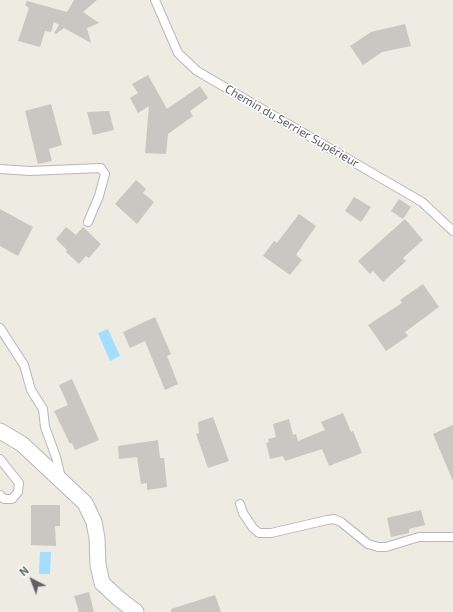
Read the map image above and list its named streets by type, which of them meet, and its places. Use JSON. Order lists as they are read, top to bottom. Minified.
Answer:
{"streets":{"lane":["Chemin du Serrier Supérieur"]},"north":"top left"}
